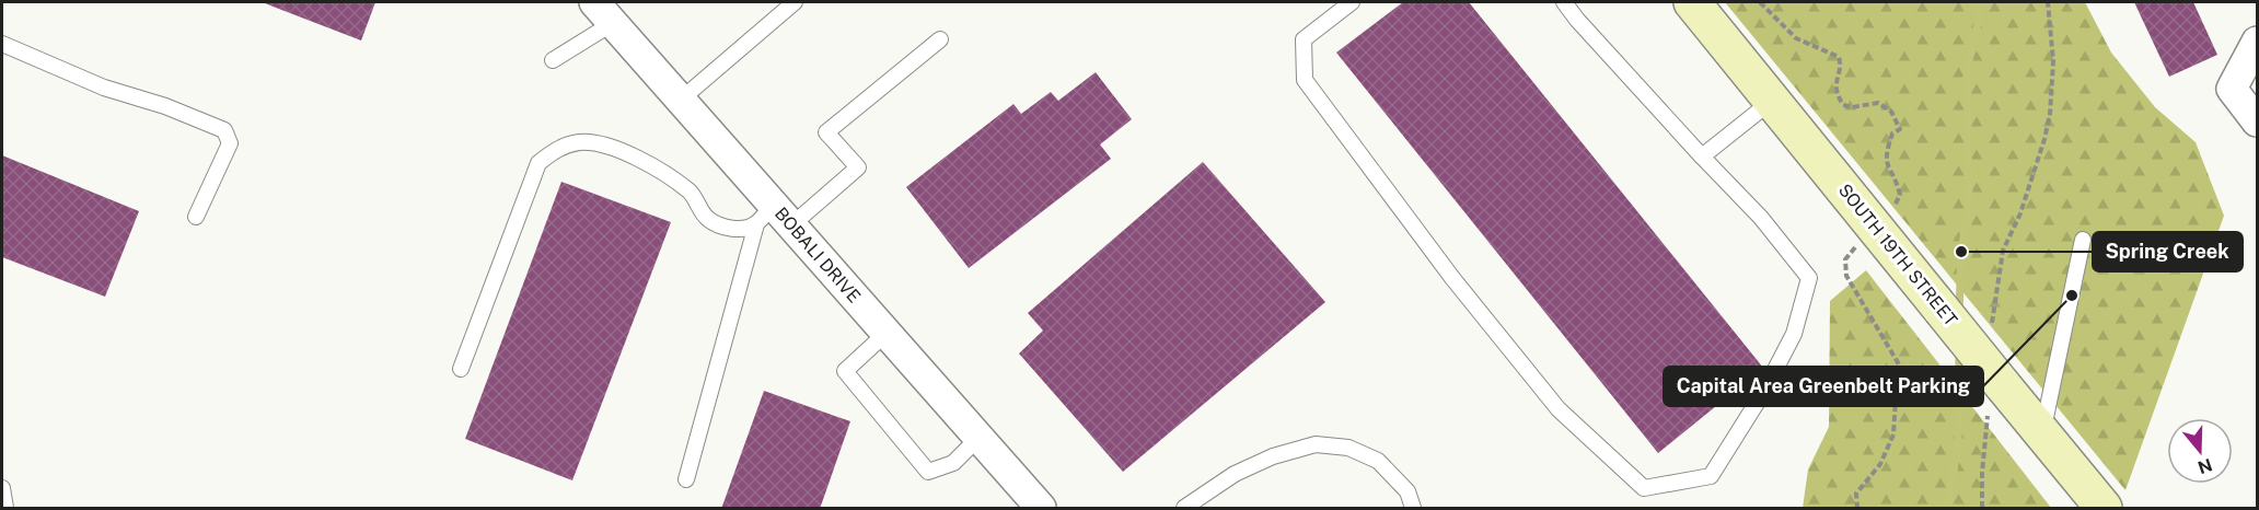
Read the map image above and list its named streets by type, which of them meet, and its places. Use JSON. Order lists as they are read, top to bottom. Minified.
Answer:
{"streets":{"street":["BOBALI DRIVE","SOUTH 19TH STREET"]},"places":["Spring Creek","Capital Area Greenbelt Parking"],"north":"bottom"}
